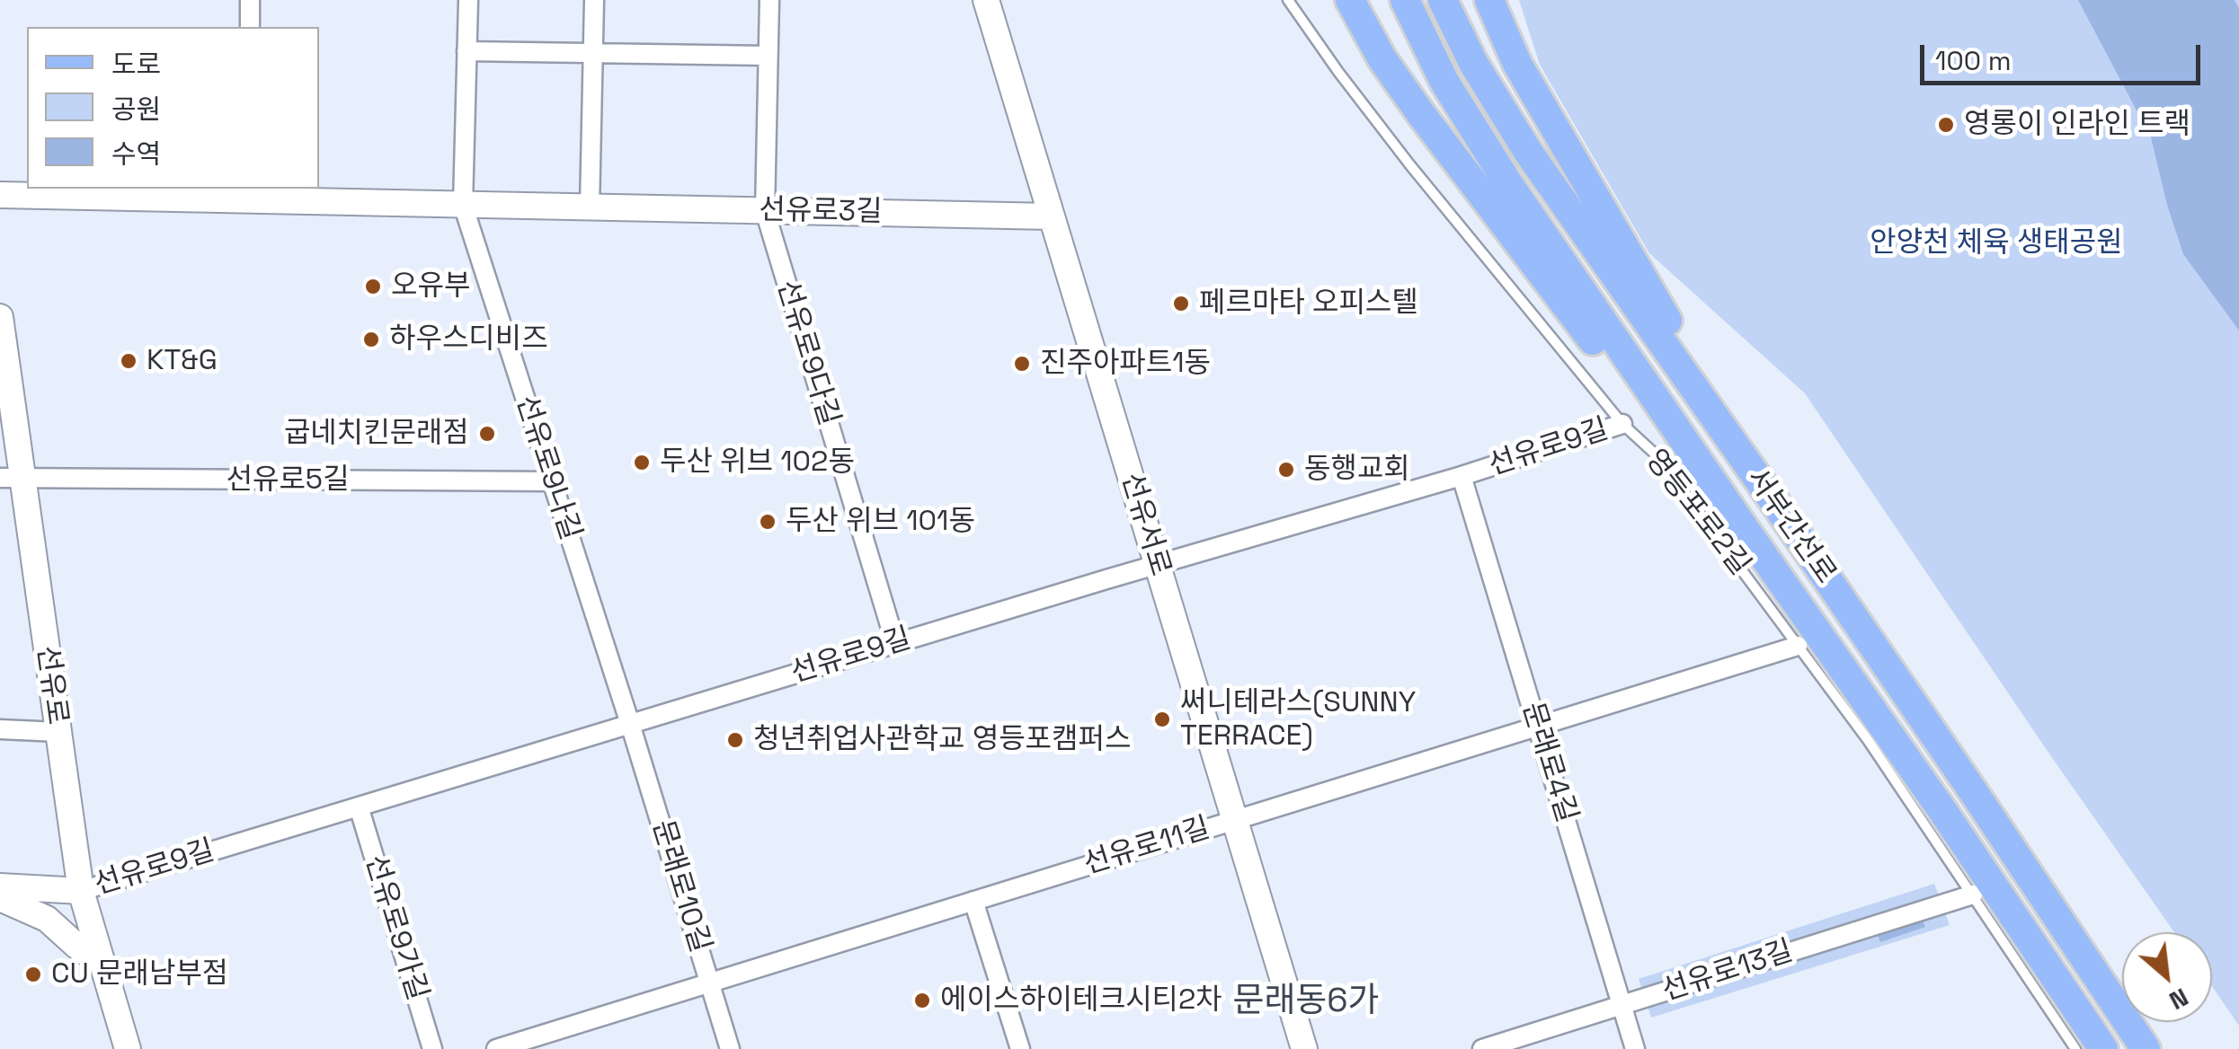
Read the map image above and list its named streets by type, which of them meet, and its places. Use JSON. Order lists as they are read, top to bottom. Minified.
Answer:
{"streets":{"main road":["서부간선로"],"street":["선유로3길","선유로9다길","선유로9길","선유로9나길","선유로5길","선유서로","선유로","문래로4길","선유로11길","문래로10길","선유로9가길","선유로13길"],"lane":["영등포로2길"]},"crossings":[["선유로3길","선유로9다길"],["선유로3길","선유로9나길"],["선유로3길","선유서로"],["선유로9다길","선유로9길"],["선유로9길","선유로9나길"],["선유로9길","영등포로2길"],["선유로9길","선유서로"],["선유로9길","선유로"],["선유로9길","문래로4길"],["선유로9길","문래로10길"],["선유로9길","선유로9가길"],["선유로9나길","선유로5길"],["선유로9나길","문래로10길"],["선유로5길","선유로"],["영등포로2길","선유로11길"],["영등포로2길","선유로13길"],["선유서로","선유로11길"],["문래로4길","선유로11길"],["문래로4길","선유로13길"],["선유로11길","문래로10길"]],"districts":["문래동6가"],"parks":["안양천 체육 생태공원"],"places":["영롱이 인라인 트랙","오유부","페르마타 오피스텔","하우스디비즈","KT&G","진주아파트1동","굽네치킨문래점","두산 위브 102동","동행교회","두산 위브 101동","써니테라스(SUNNY TERRACE)","청년취업사관학교 영등포캠퍼스","CU 문래남부점","에이스하이테크시티2차"],"legend":["도로","공원","수역"],"scale_bar":"100 m","north":"bottom right"}
